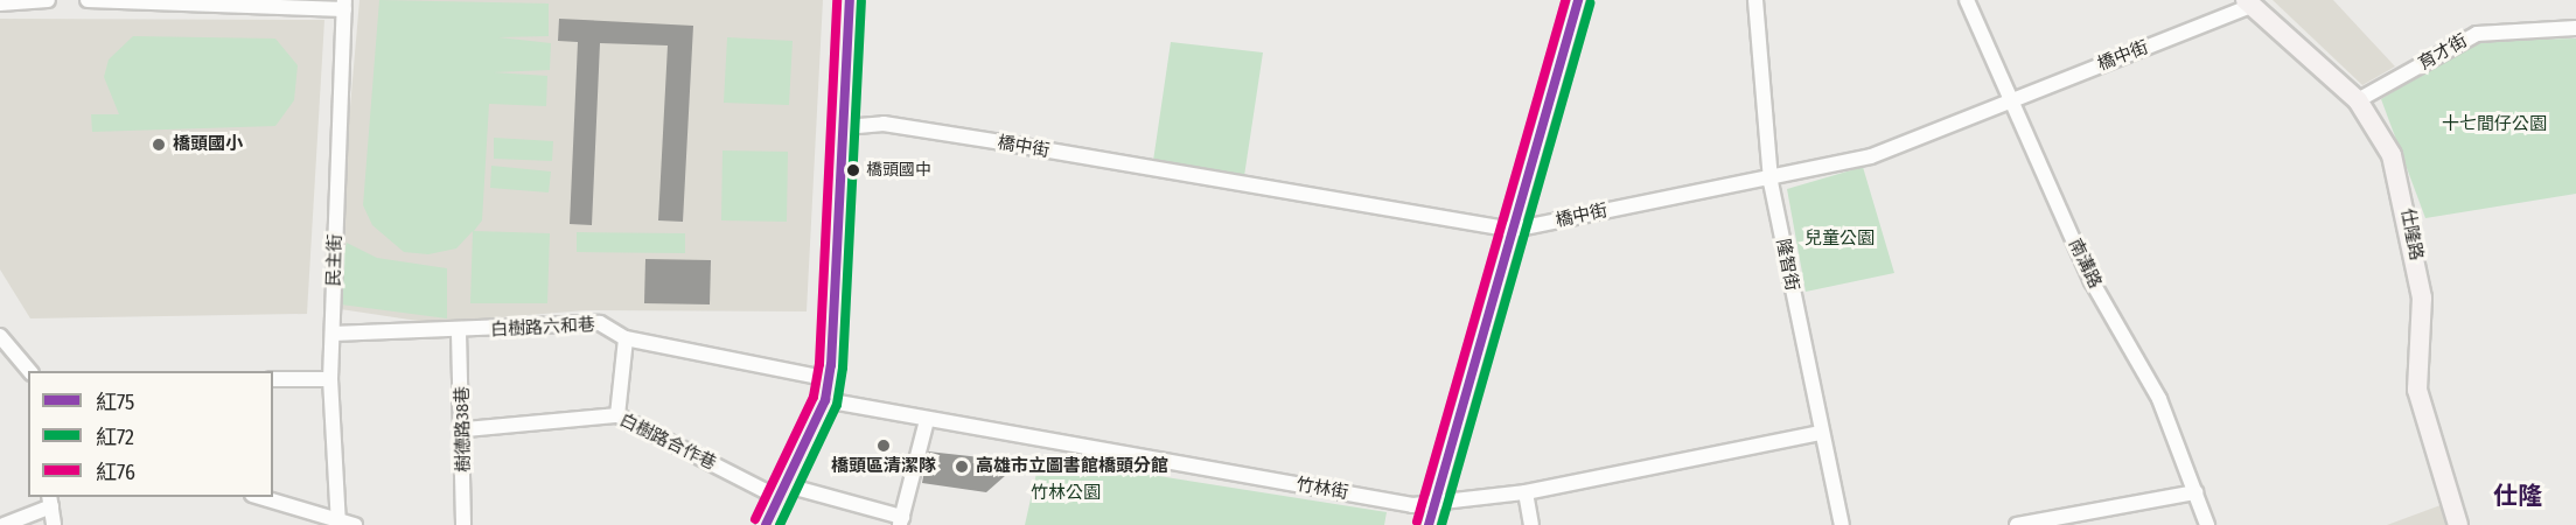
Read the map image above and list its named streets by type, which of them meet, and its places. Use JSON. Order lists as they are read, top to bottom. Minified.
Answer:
{"streets":{"street":["育才街","橋中街","仕隆路","民主街","南溝路","隆智街","白樹路六和巷","樹德路38巷","白樹路合作巷","竹林街"]},"crossings":[["育才街","仕隆路"],["橋中街","仕隆路"],["橋中街","南溝路"],["橋中街","隆智街"],["民主街","白樹路六和巷"],["隆智街","竹林街"],["白樹路六和巷","樹德路38巷"],["樹德路38巷","白樹路合作巷"]],"districts":["仕隆"],"parks":["十七間仔公園","兒童公園","竹林公園"],"places":["橋頭國小","橋頭國中","橋頭區清潔隊","高雄市立圖書館橋頭分館"],"lines":["transit line 紅75","transit line 紅76","transit line 紅72"],"legend":["紅75","紅72","紅76"]}
